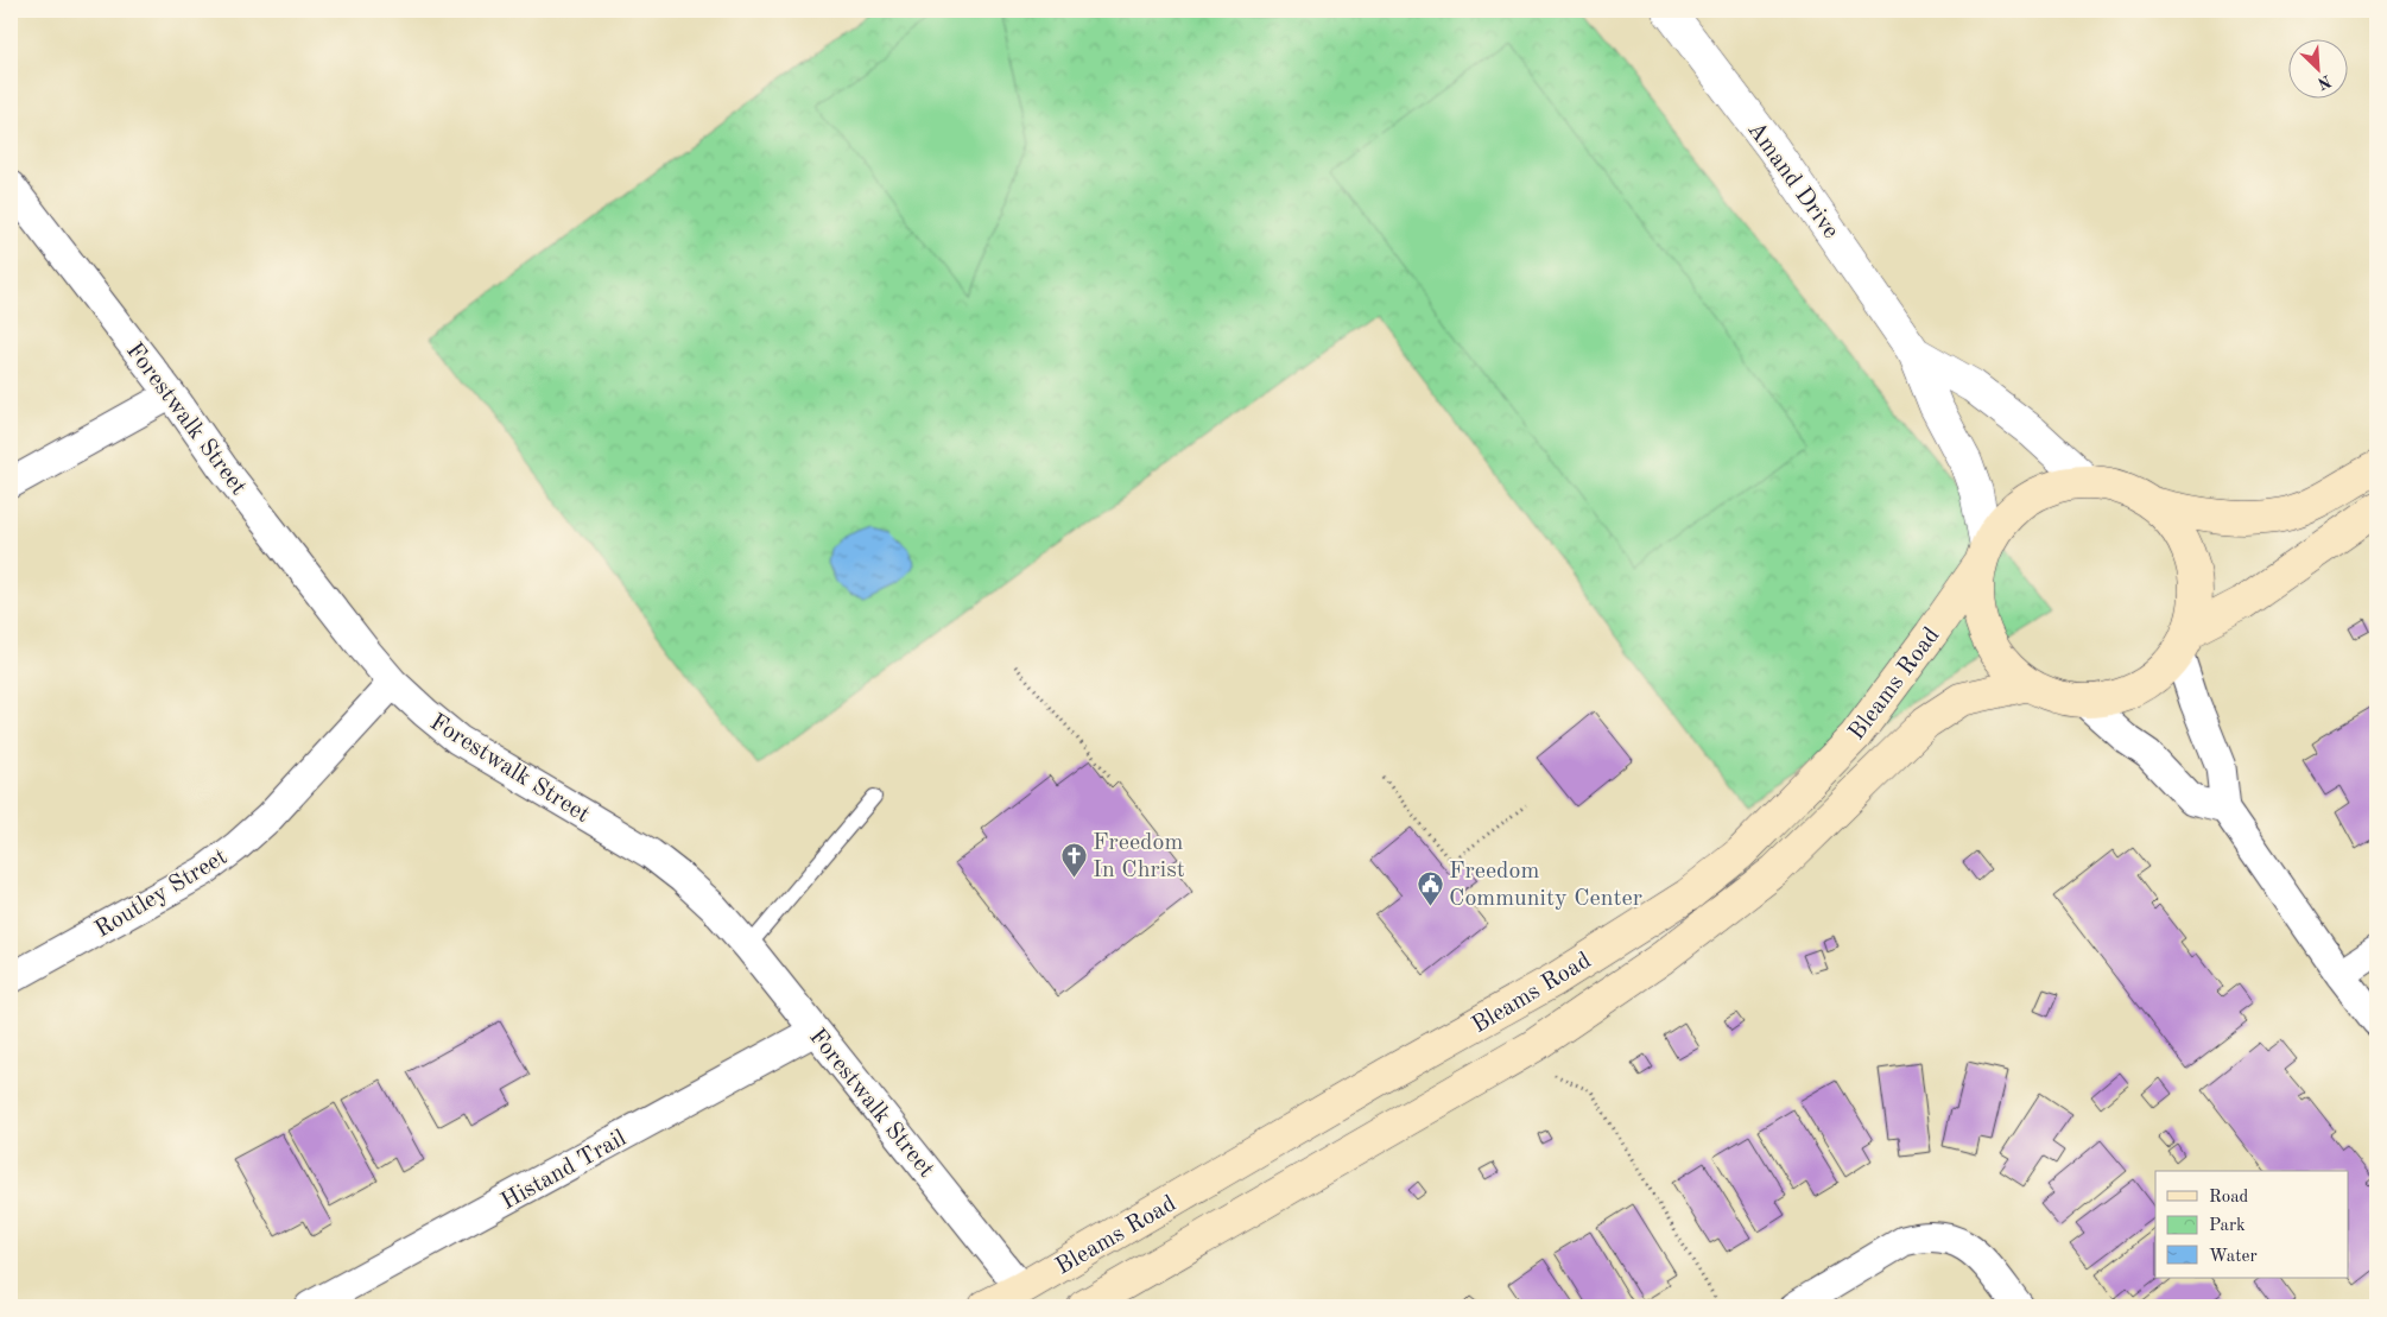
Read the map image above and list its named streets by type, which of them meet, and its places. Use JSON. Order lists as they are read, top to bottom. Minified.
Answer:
{"streets":{"main road":["Bleams Road"],"street":["Amand Drive","Forestwalk Street","Routley Street","Histand Trail"]},"crossings":[["Amand Drive","Bleams Road"],["Forestwalk Street","Bleams Road"],["Forestwalk Street","Routley Street"],["Forestwalk Street","Histand Trail"]],"places":{"church":["Freedom In Christ"],"public building":["Freedom Community Center"]},"legend":["Road","Park","Water"],"north":"bottom right"}
